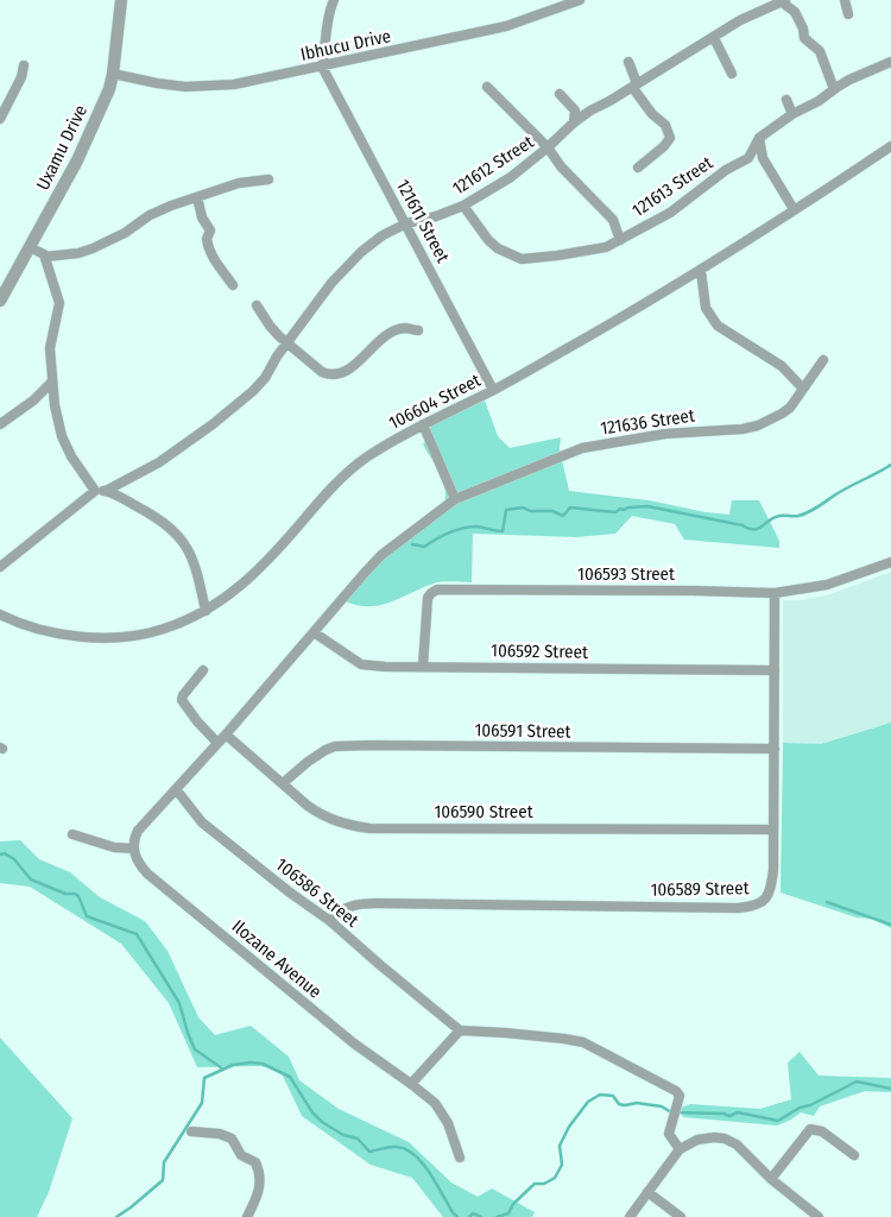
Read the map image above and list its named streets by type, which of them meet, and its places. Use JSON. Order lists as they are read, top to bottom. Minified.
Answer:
{"streets":{"street":["Ibhucu Drive","Uxamu Drive","121612 Street","121613 Street","121611 Street","106604 Street","121636 Street","106593 Street","106592 Street","106591 Street","106590 Street","106589 Street","106586 Street","Ilozane Avenue"]},"crossings":[["Ibhucu Drive","Uxamu Drive"],["Ibhucu Drive","121611 Street"],["121612 Street","121613 Street"],["121612 Street","121611 Street"],["121611 Street","106604 Street"],["106593 Street","106592 Street"],["106593 Street","106589 Street"],["106592 Street","106589 Street"],["106591 Street","106590 Street"],["106591 Street","106589 Street"],["106590 Street","106589 Street"],["106589 Street","106586 Street"]]}
